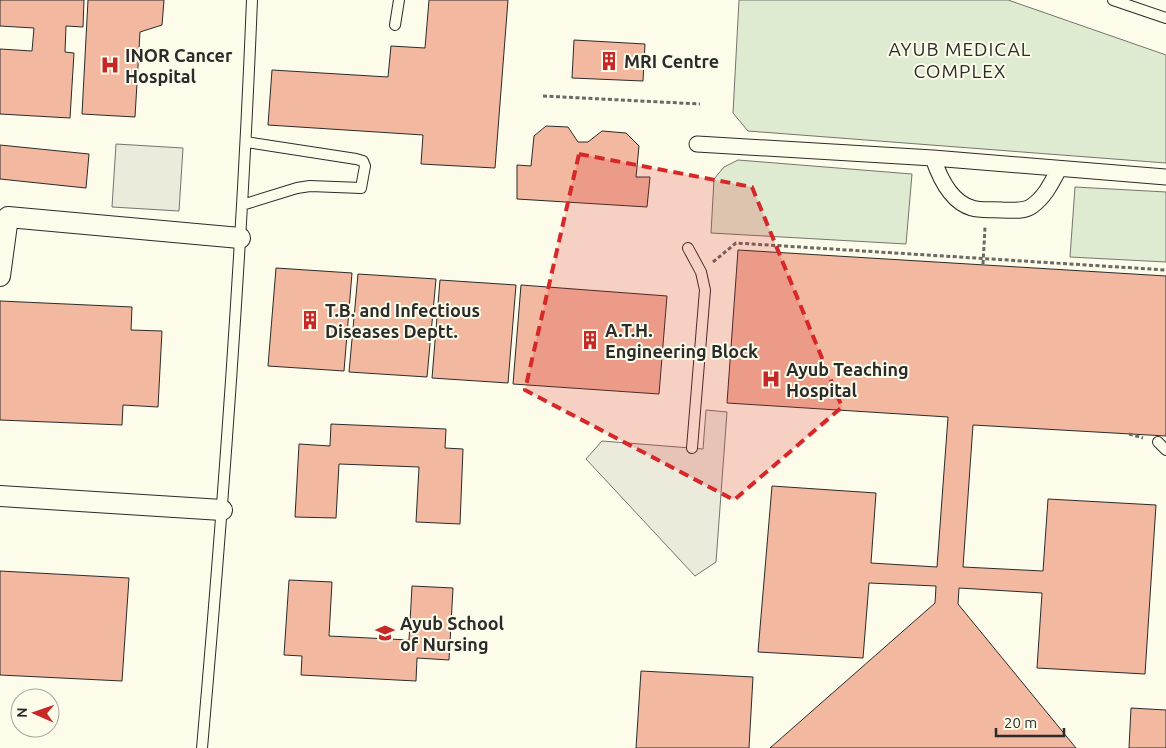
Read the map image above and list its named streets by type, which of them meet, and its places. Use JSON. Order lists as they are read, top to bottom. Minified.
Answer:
{"districts":["AYUB MEDICAL COMPLEX"],"places":{"building":["MRI Centre","T.B. and Infectious Diseases Deptt.","A.T.H. Engineering Block"],"hospital":["INOR Cancer Hospital","Ayub Teaching Hospital"],"school or university":["Ayub School of Nursing"]},"scale_bar":"20 m","north":"left"}
